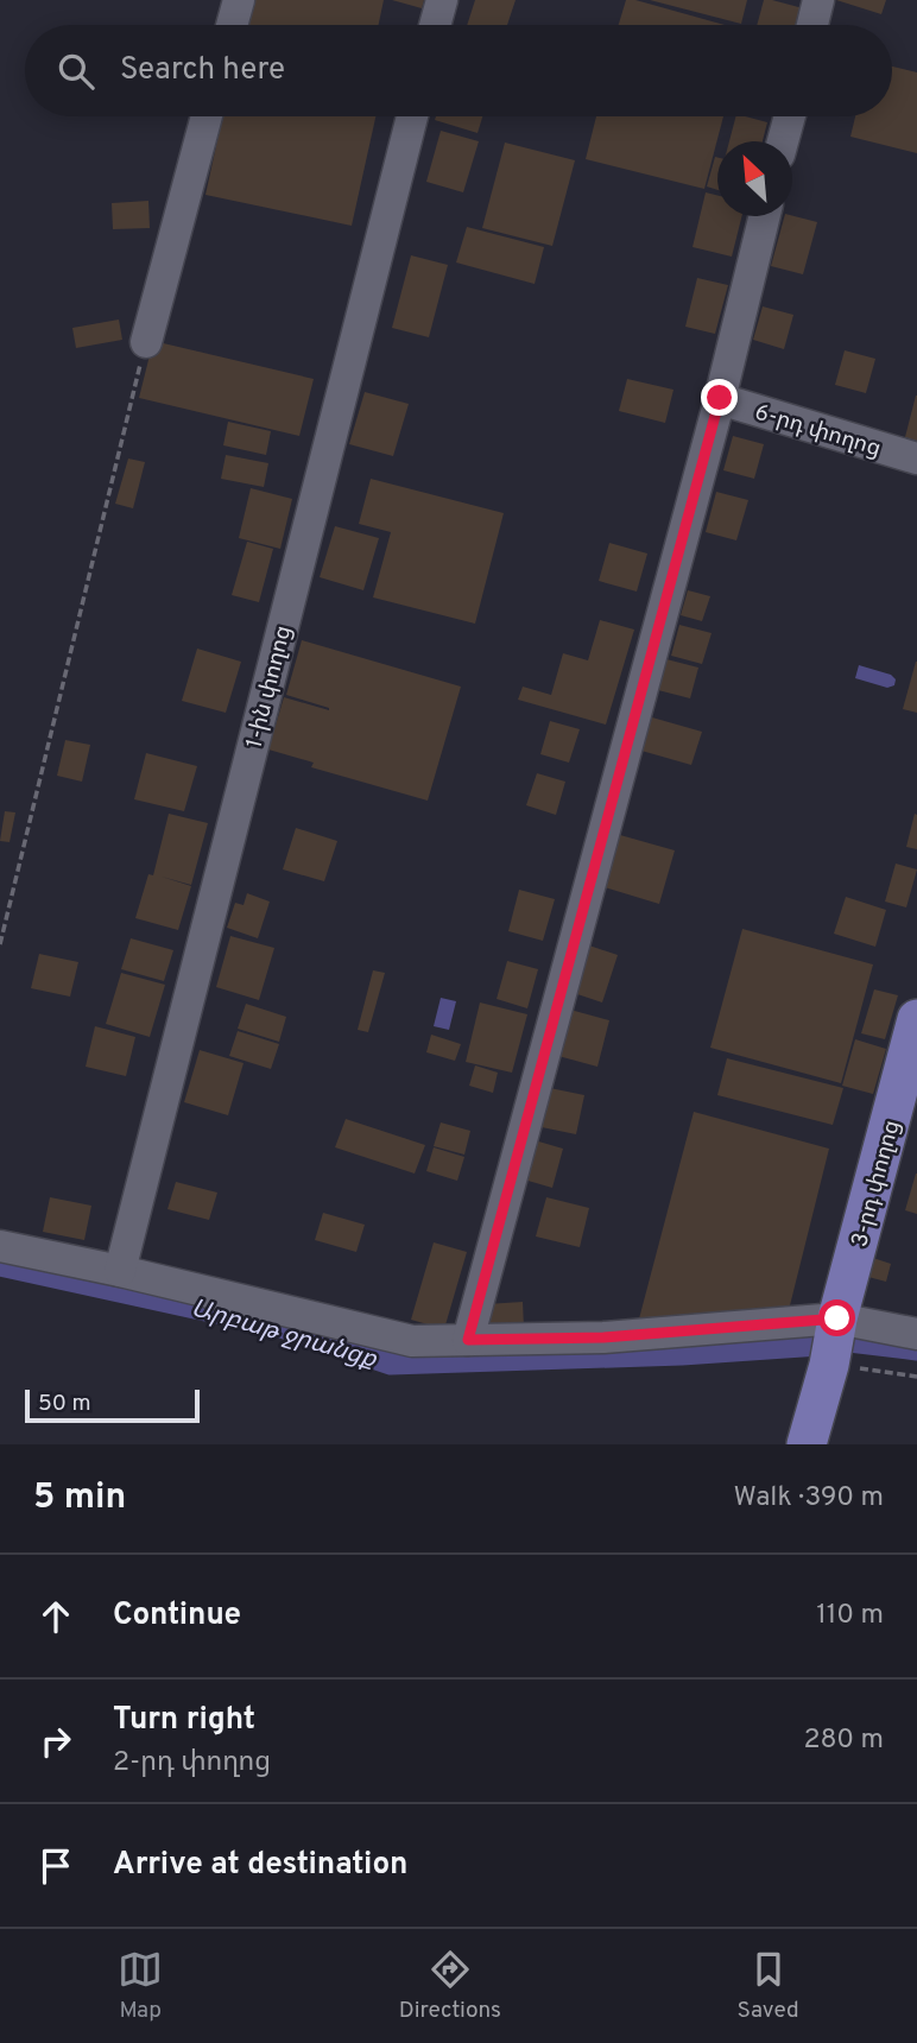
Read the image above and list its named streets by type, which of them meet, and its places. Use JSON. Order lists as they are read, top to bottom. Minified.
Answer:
{"streets":{"main road":["3-րդ փողոց"],"street":["6-րդ փողոց","1-ին փողոց"]},"water":["Արբաթ ջրանցք"],"scale_bar":"50 m","north":"top left","page":{"search":"Search here","scale":"50 m","heading":["5 min","Walk · 390 m"],"list":[["Continue","110 m"],["Turn right","2-րդ փողոց","280 m"],"Arrive at destination"],"nav":["Map","Directions","Saved"]}}
